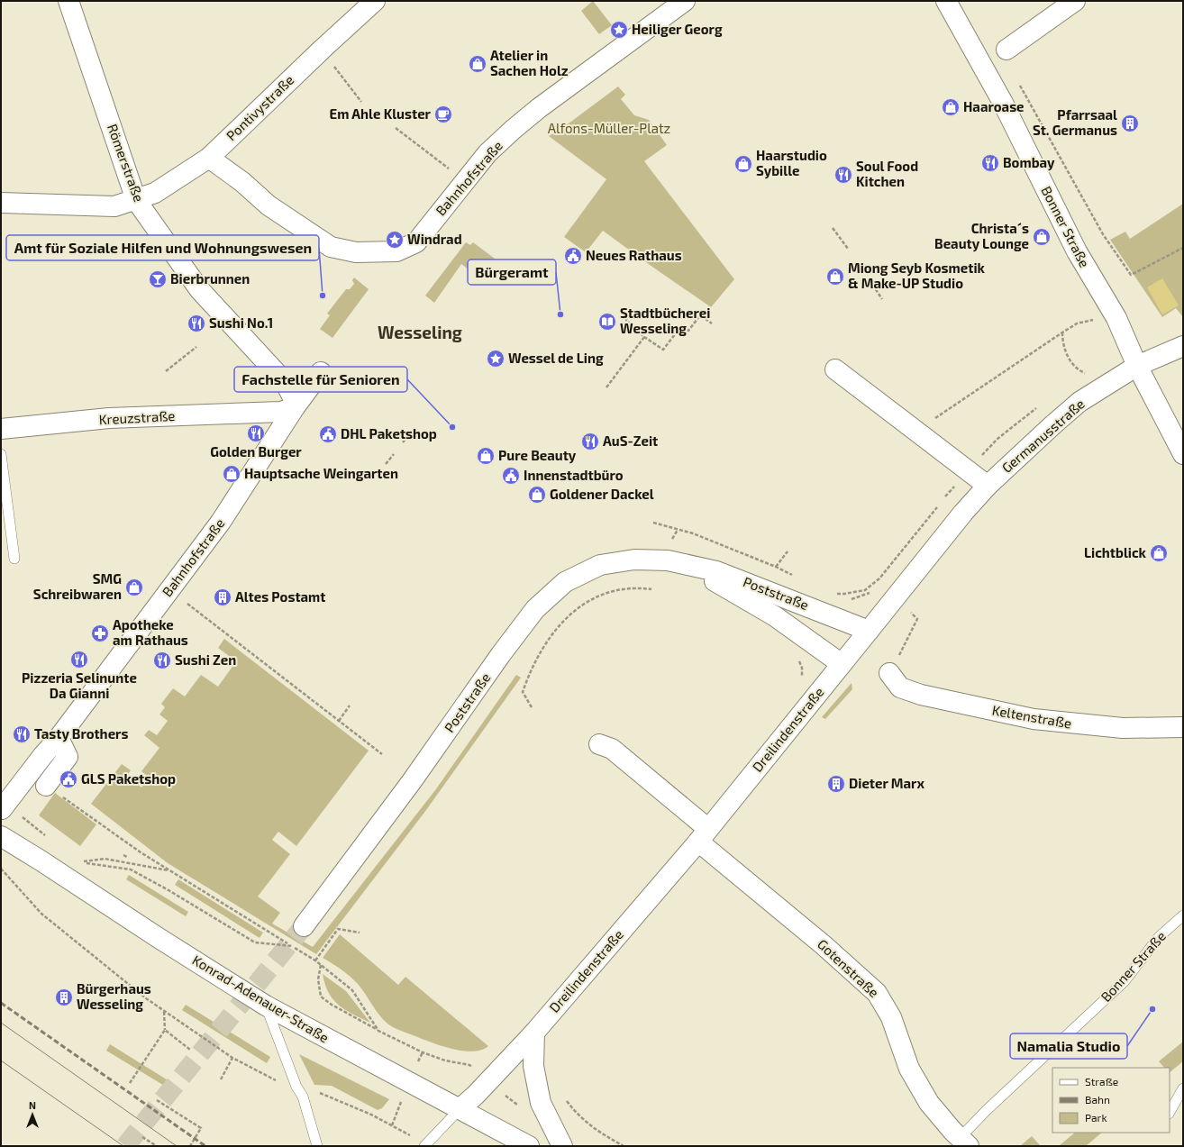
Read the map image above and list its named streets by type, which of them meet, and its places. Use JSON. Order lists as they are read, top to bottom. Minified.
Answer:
{"streets":{"street":["Pontivystraße","Römerstraße","Bahnhofstraße","Bonner Straße","Kreuzstraße","Germanusstraße","Poststraße","Keltenstraße","Dreilindenstraße","Gotenstraße","Konrad-Adenauer-Straße"]},"crossings":[["Pontivystraße","Römerstraße"],["Pontivystraße","Bahnhofstraße"],["Römerstraße","Bahnhofstraße"],["Römerstraße","Kreuzstraße"],["Bahnhofstraße","Kreuzstraße"],["Bonner Straße","Germanusstraße"],["Bonner Straße","Gotenstraße"],["Germanusstraße","Poststraße"],["Germanusstraße","Dreilindenstraße"],["Poststraße","Dreilindenstraße"],["Dreilindenstraße","Gotenstraße"],["Dreilindenstraße","Konrad-Adenauer-Straße"]],"districts":["Wesseling"],"parks":["Alfons-Müller-Platz"],"places":{"place":["Heiliger Georg","Windrad","Wessel de Ling"],"shop":["Atelier in Sachen Holz","Haaroase","Haarstudio Sybille","Christa´s Beauty Lounge","Miong Seyb Kosmetik & Make-UP Studio","Pure Beauty","Hauptsache Weingarten","Goldener Dackel","Lichtblick","SMG Schreibwaren"],"cafe":["Em Ahle Kluster"],"building":["Pfarrsaal St. Germanus","Altes Postamt","Dieter Marx","Bürgerhaus Wesseling"],"restaurant":["Bombay","Soul Food Kitchen","Sushi No.1","Golden Burger","AuS-Zeit","Pizzeria Selinunte Da Gianni","Sushi Zen","Tasty Brothers"],"public building":["Neues Rathaus","DHL Paketshop","Innenstadtbüro","GLS Paketshop"],"bar":["Bierbrunnen"],"other":["Amt für Soziale Hilfen und Wohnungswesen","Bürgeramt","Fachstelle für Senioren","Namalia Studio"],"library":["Stadtbücherei Wesseling"],"pharmacy":["Apotheke am Rathaus"]},"legend":["Straße","Bahn","Park"],"north":"top"}
